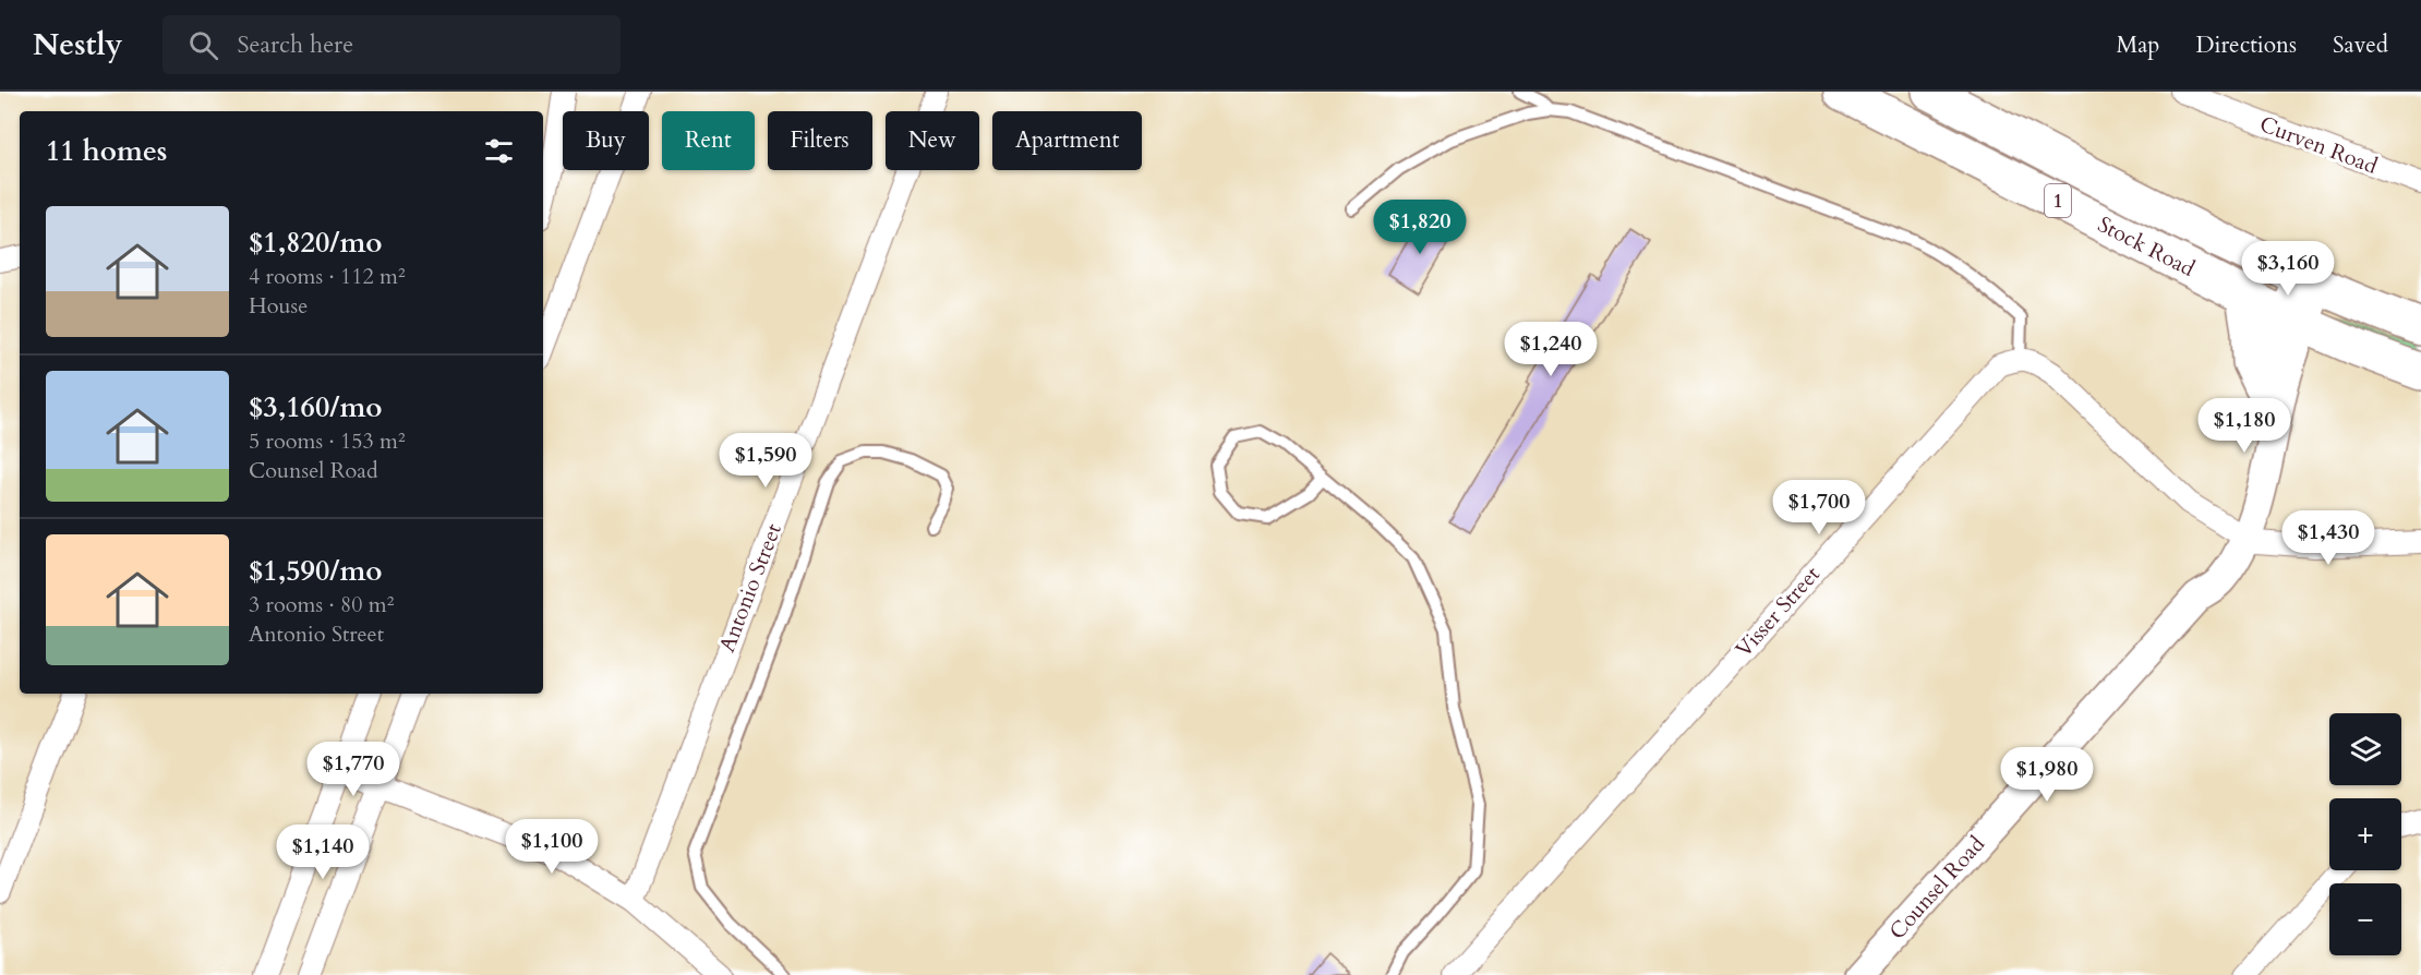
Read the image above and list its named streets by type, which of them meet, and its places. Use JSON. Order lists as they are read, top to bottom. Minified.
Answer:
{"streets":{"highway":["1","Stock Road"],"street":["Curven Road","Antonio Street","Visser Street","Counsel Road"]},"crossings":[["Stock Road","Counsel Road"]],"page":{"header":"Nestly","search":"Search here","nav":["Map","Directions","Saved"],"chip":["Buy","Rent","Filters","New","Apartment"],"heading":"11 homes","list":[{"name":"$1,820/mo","note":"4 rooms · 112 m² · House"},{"name":"$3,160/mo","note":"5 rooms · 153 m² · Counsel Road"},{"name":"$1,590/mo","note":"3 rooms · 80 m² · Antonio Street"}],"price":["$1,820","$3,160","$1,240","$1,180","$1,590","$1,700","$1,430","$1,770","$1,980","$1,100","$1,140"],"map_buttons":["+","−"]}}
